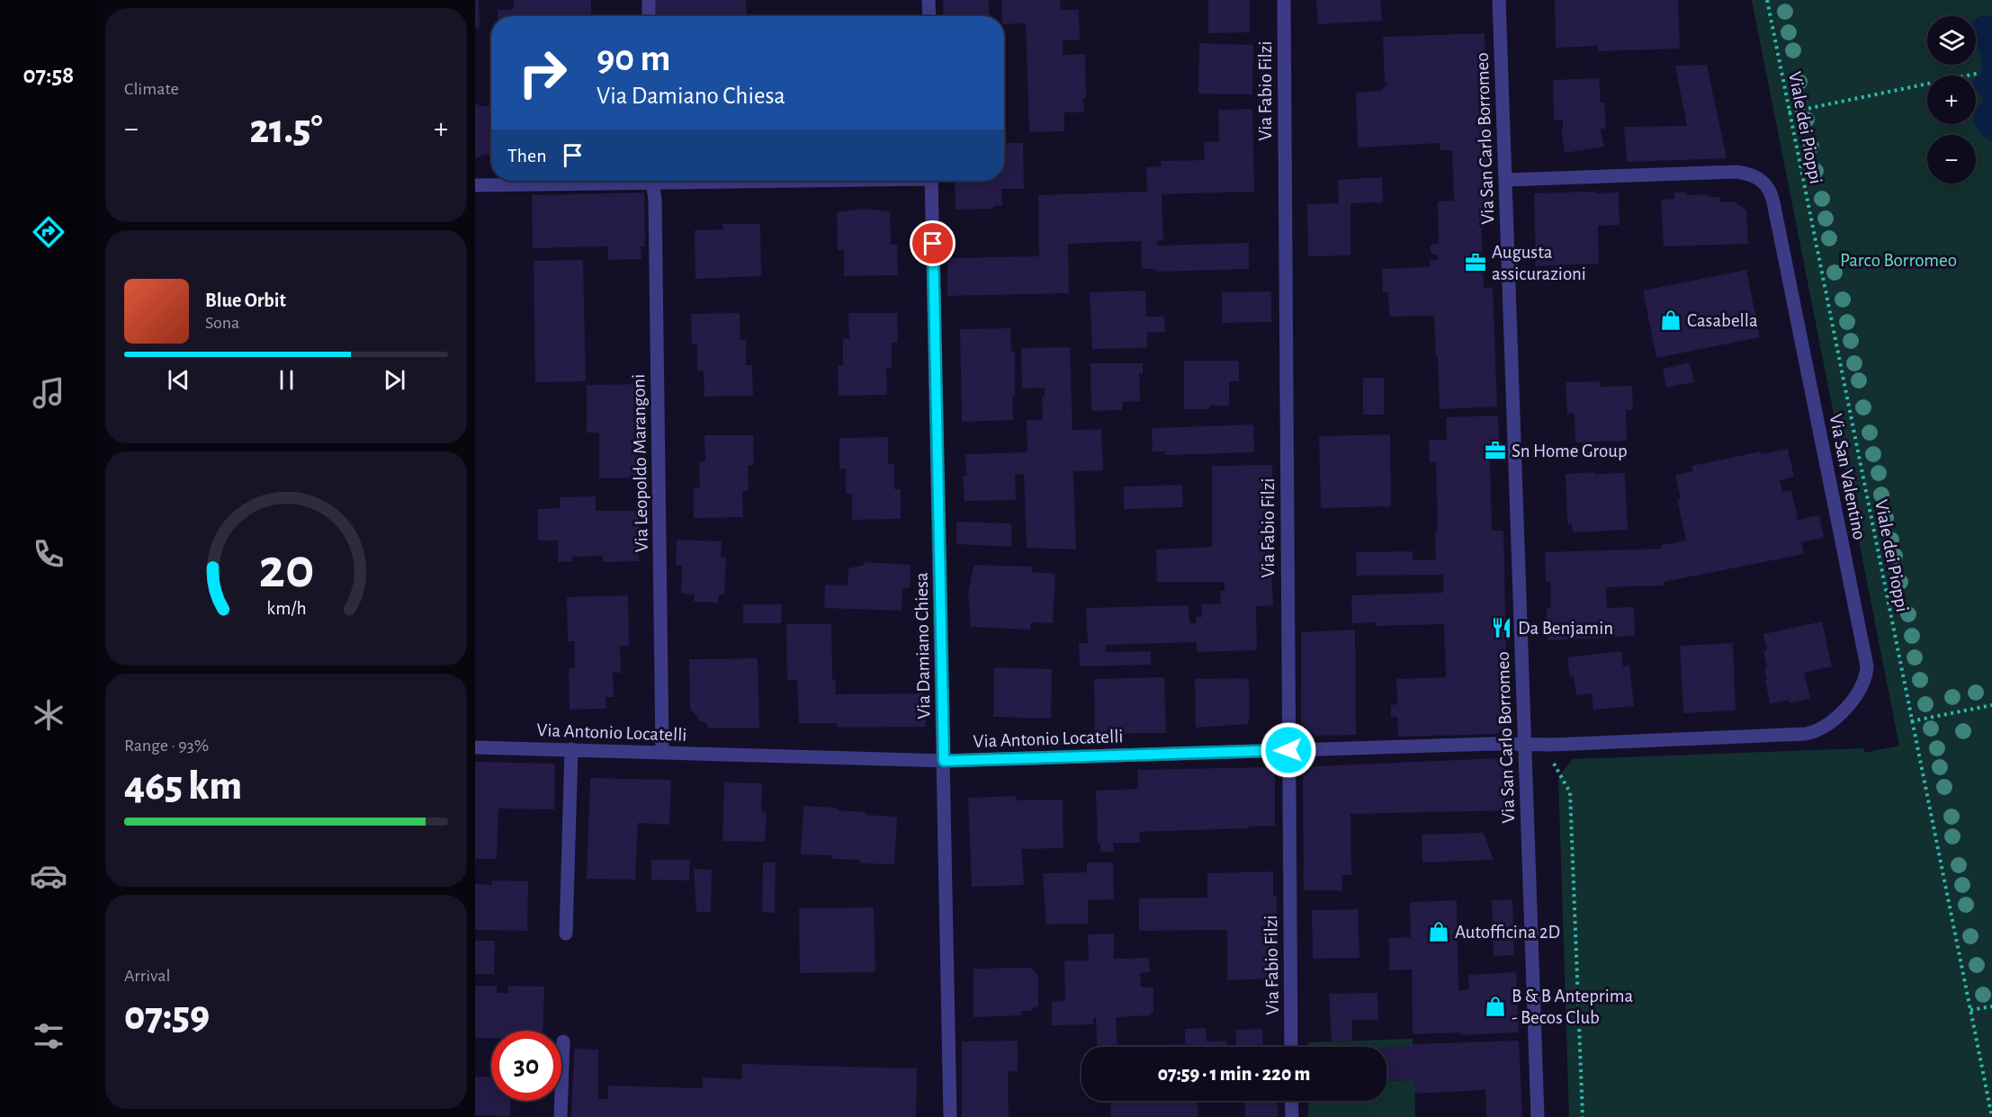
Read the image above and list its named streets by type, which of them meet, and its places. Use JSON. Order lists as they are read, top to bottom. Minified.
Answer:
{"streets":{"street":["Via Fabio Filzi","Via San Carlo Borromeo","Via Leopoldo Marangoni","Via San Valentino","Via Damiano Chiesa","Via Antonio Locatelli"],"path":["Viale dei Pioppi"]},"crossings":[["Via Fabio Filzi","Via Antonio Locatelli"],["Via San Carlo Borromeo","Via San Valentino"],["Via San Carlo Borromeo","Via Antonio Locatelli"],["Via Leopoldo Marangoni","Via Antonio Locatelli"],["Via San Valentino","Via Antonio Locatelli"],["Via Damiano Chiesa","Via Antonio Locatelli"]],"parks":["Parco Borromeo"],"places":{"office":["Augusta assicurazioni","Sn Home Group"],"shop":["Casabella","Autofficina 2D","B & B Anteprima - Becos Club"],"restaurant":["Da Benjamin"]},"page":{"tabs":"07:58","tile":["Climate",["Range · 93%","465 km"],["Arrival","07:59"]],"map_buttons":["+","−"],"turn":["90 m","Via Damiano Chiesa"],"heat":["−","21.5°","+"],"then":"Then","song":["Blue Orbit","Sona"],"limit":"30","trip":"07:59 · 1 min · 220 m","gauge":["20","km/h"]}}
